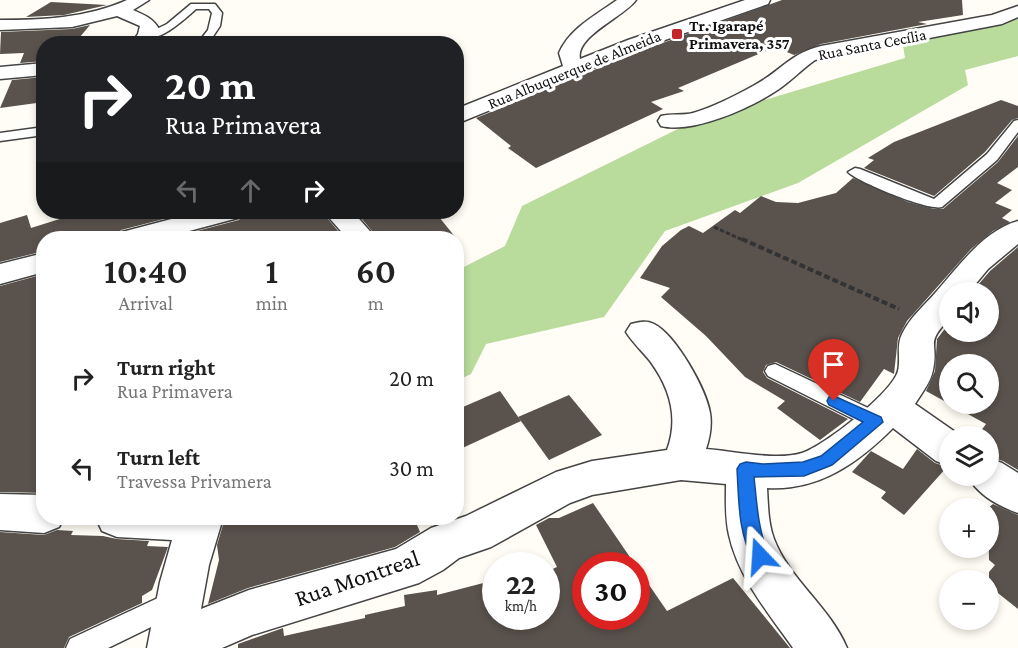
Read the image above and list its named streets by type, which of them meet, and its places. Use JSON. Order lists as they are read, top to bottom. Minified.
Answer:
{"streets":{"street":["Rua Santa Cecília","Rua Albuquerque de Almeida","Rua Montreal"]},"places":{"transit":["Tr. Igarapé Primavera, 357"]},"page":{"turn":["20 m","Rua Primavera"],"eta":["10:40","Arrival","1","min","60","m"],"map_buttons":["+","−"],"list":[{"name":"Turn right","note":"Rua Primavera","value":"20 m"},{"name":"Turn left","note":"Travessa Privamera","value":"30 m"}],"speed":"22 km/h","limit":"30"}}
